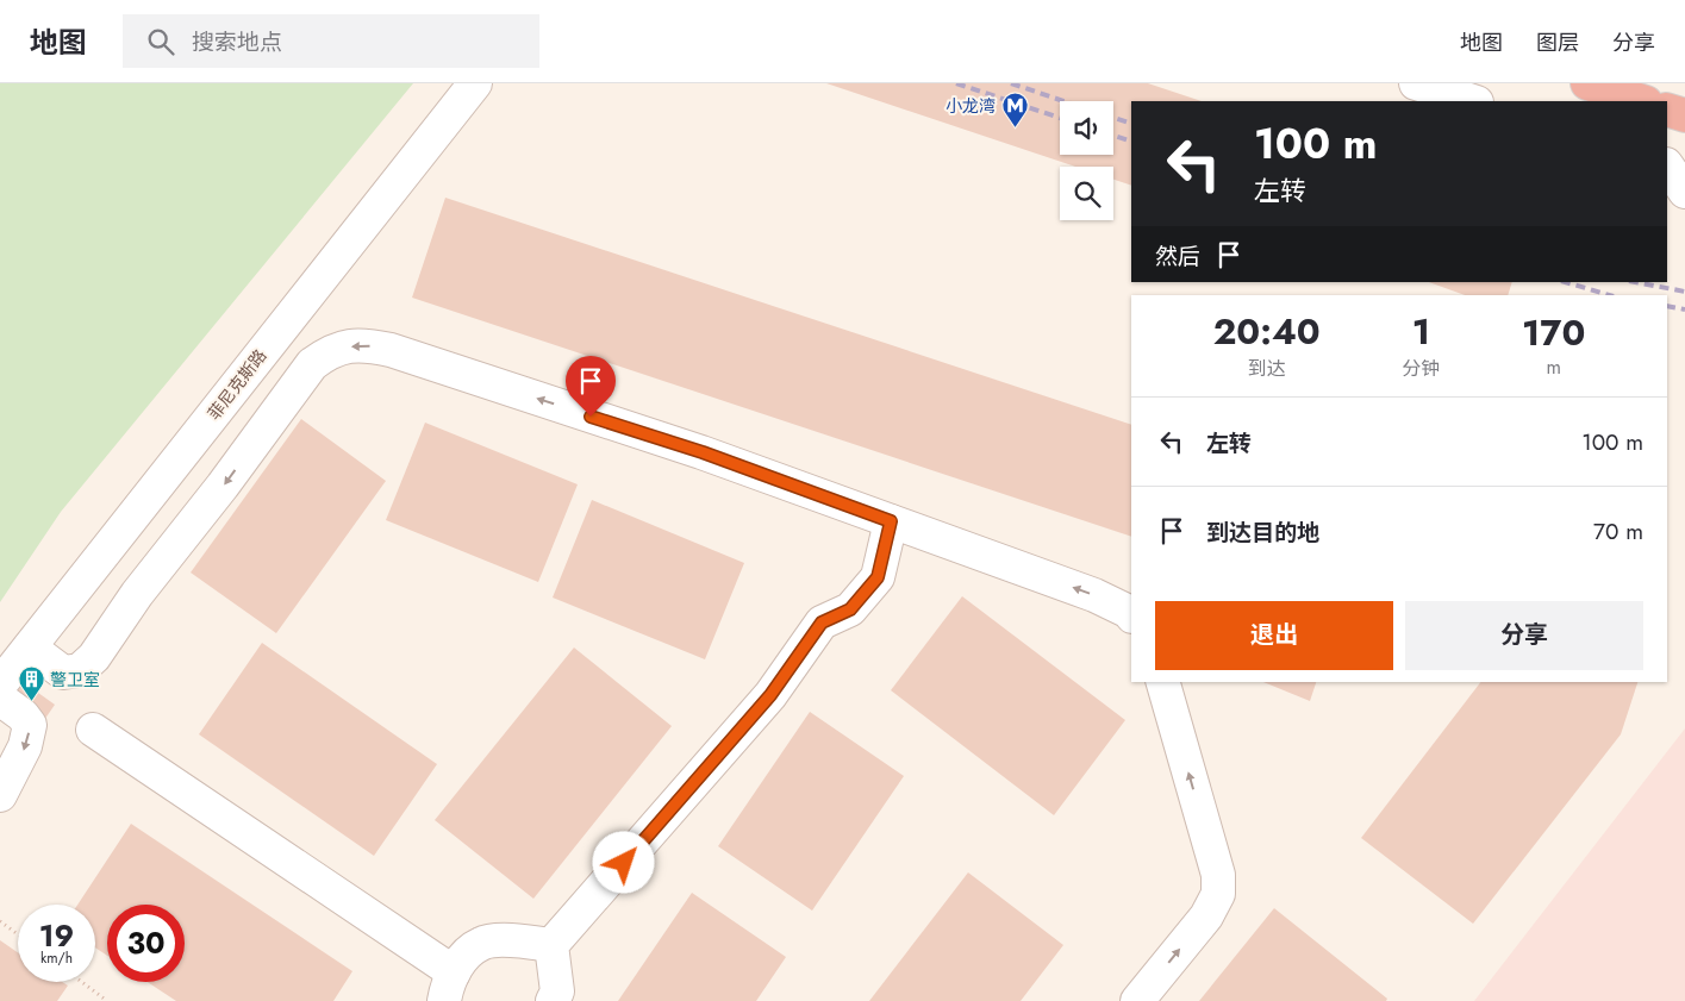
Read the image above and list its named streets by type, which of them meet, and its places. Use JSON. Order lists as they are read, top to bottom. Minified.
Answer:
{"streets":{"street":["菲尼克斯路"]},"places":{"metro station":["小龙湾"],"building":["警卫室"]},"page":{"header":"地图","search":"搜索地点","nav":["地图","图层","分享"],"turn":["100 m","左转"],"then":"然后","eta":["20:40","到达","1","分钟","170","m"],"list":[{"name":"左转","value":"100 m"},{"name":"到达目的地","value":"70 m"}],"buttons":["退出","分享"],"speed":"19 km/h","limit":"30"}}
